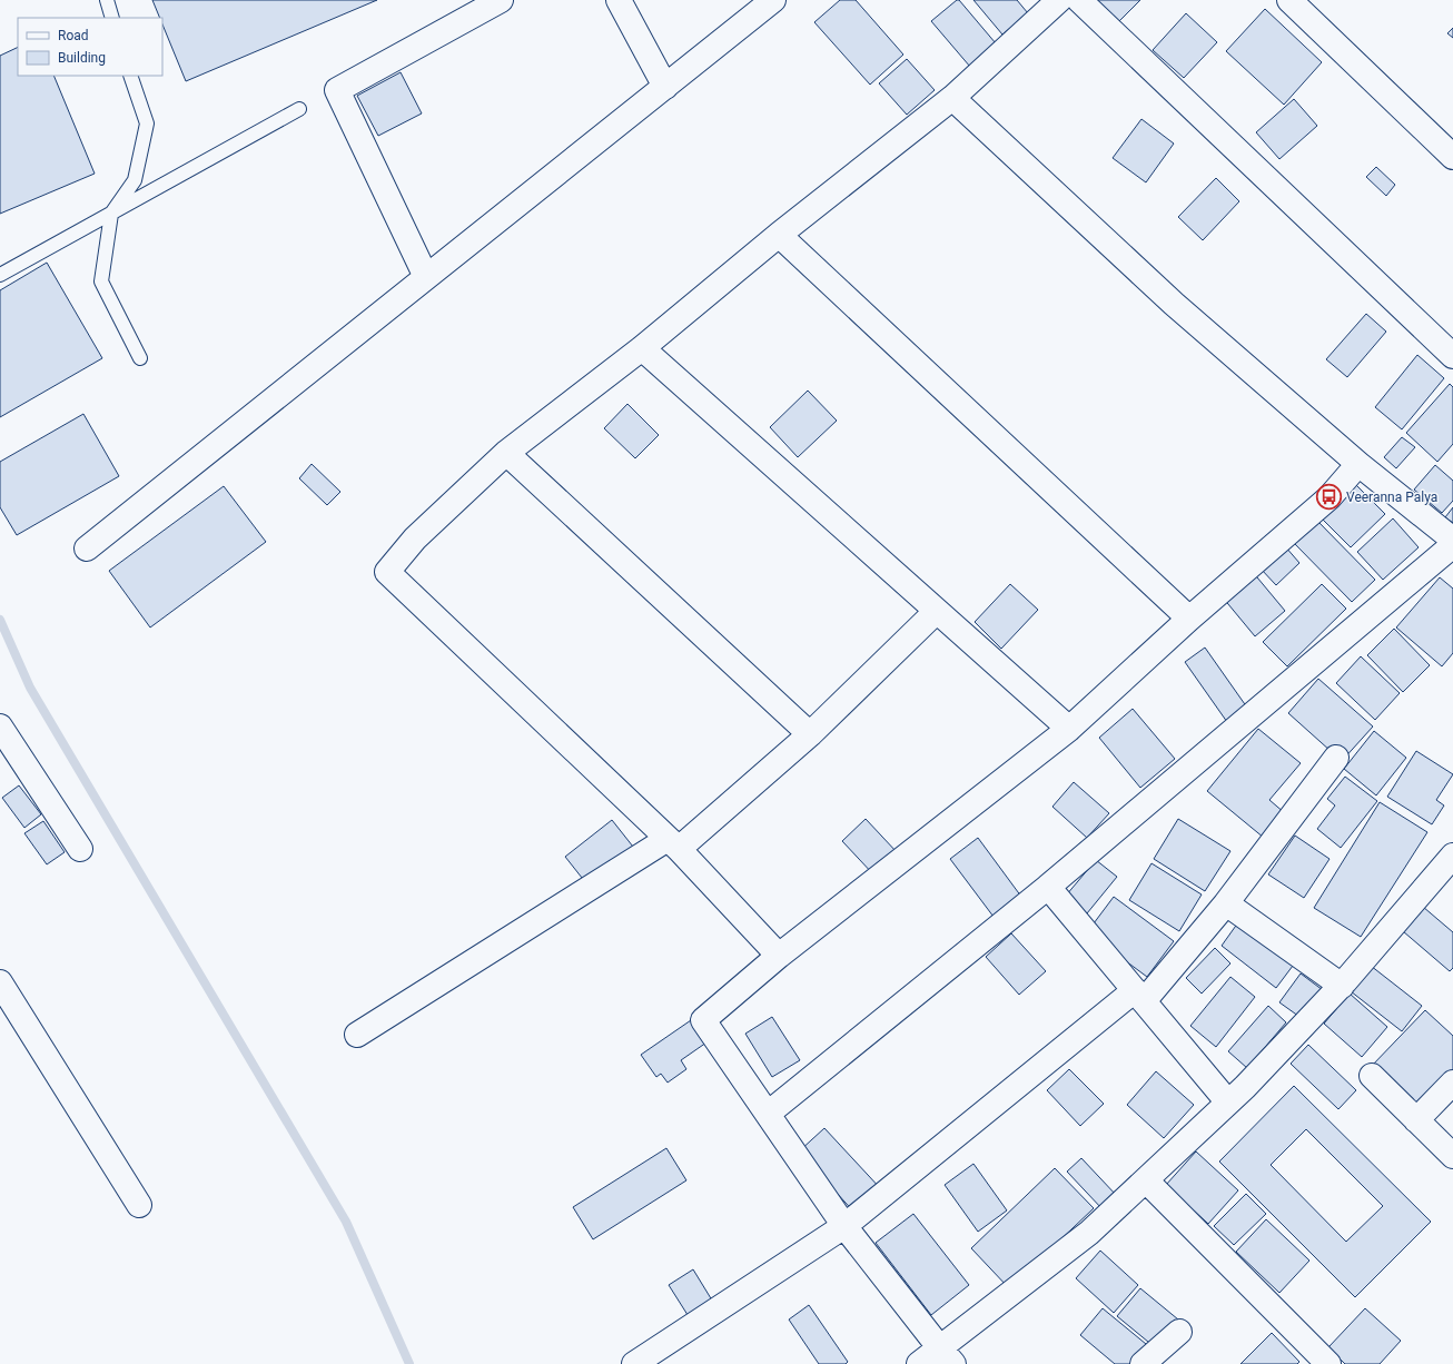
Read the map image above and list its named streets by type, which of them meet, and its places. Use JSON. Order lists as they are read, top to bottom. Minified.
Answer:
{"places":{"bus stop":["Veeranna Palya"]},"legend":["Road","Building"]}
